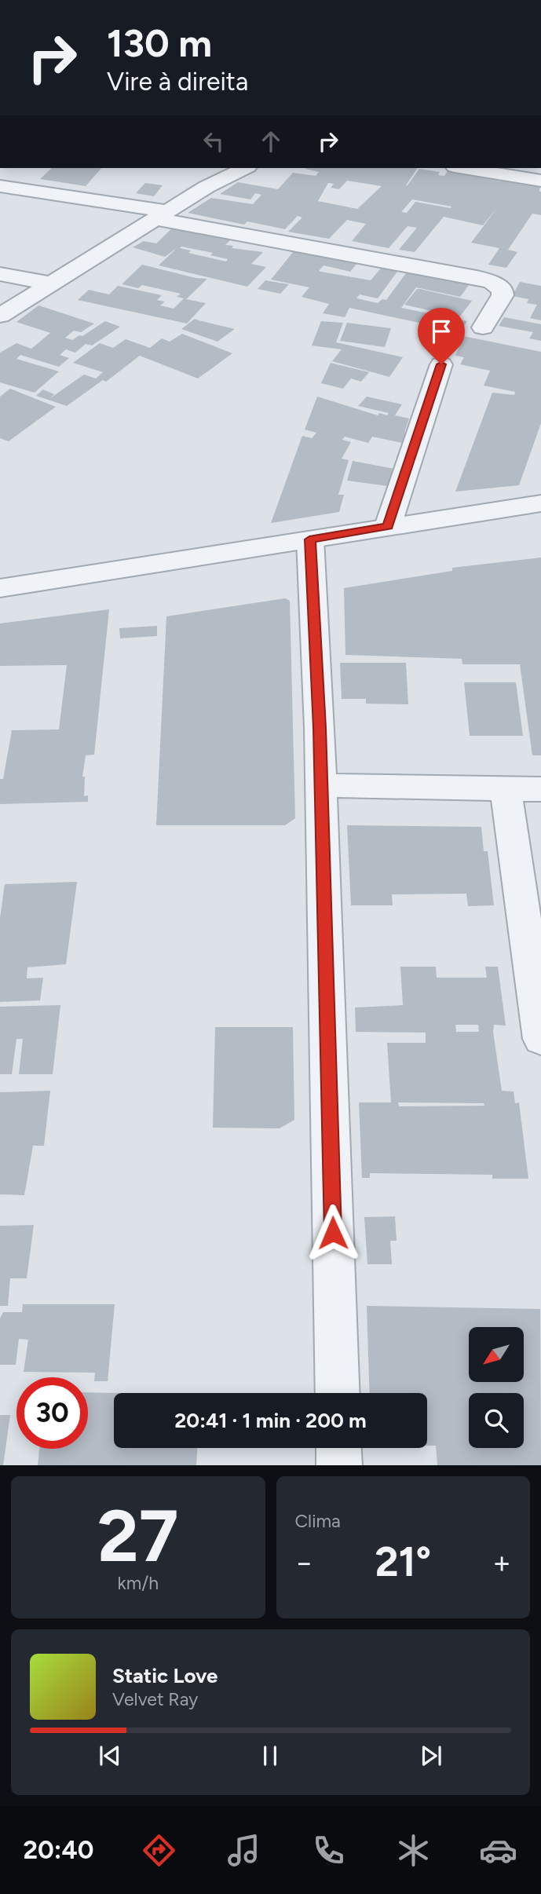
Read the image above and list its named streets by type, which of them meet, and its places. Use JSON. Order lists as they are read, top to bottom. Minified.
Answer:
{"north":"bottom left","page":{"turn":["130 m","Vire à direita"],"limit":"30","trip":"20:41 · 1 min · 200 m","tile":[["27","km/h"],"Clima"],"heat":["−","21°","+"],"song":["Static Love","Velvet Ray"],"tabs":"20:40"}}
